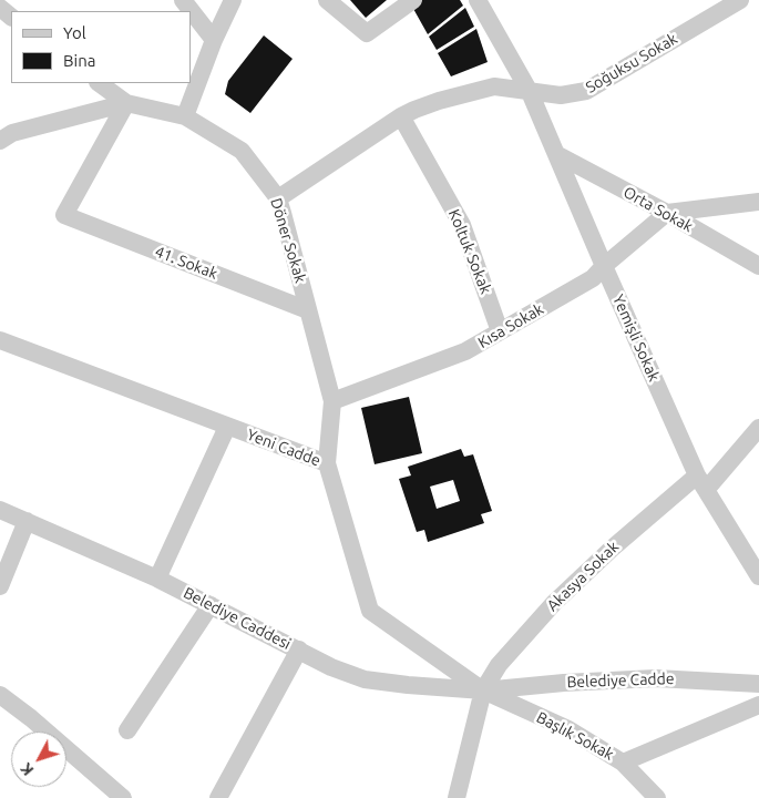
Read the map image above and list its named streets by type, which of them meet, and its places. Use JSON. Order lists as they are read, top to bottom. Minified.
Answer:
{"streets":{"street":["Soğuksu Sokak","Orta Sokak","Döner Sokak","Koltuk Sokak","41. Sokak","Kısa Sokak","Yemişli Sokak","Yeni Cadde","Akasya Sokak","Belediye Caddesi","Belediye Cadde","Başlık Sokak"]},"crossings":[["Soğuksu Sokak","Döner Sokak"],["Soğuksu Sokak","Koltuk Sokak"],["Soğuksu Sokak","Yemişli Sokak"],["Orta Sokak","Kısa Sokak"],["Orta Sokak","Yemişli Sokak"],["Döner Sokak","41. Sokak"],["Döner Sokak","Kısa Sokak"],["Döner Sokak","Yeni Cadde"],["Koltuk Sokak","Kısa Sokak"],["Kısa Sokak","Yemişli Sokak"],["Yemişli Sokak","Akasya Sokak"],["Yeni Cadde","Akasya Sokak"],["Yeni Cadde","Belediye Caddesi"],["Yeni Cadde","Belediye Cadde"],["Yeni Cadde","Başlık Sokak"],["Akasya Sokak","Belediye Caddesi"],["Akasya Sokak","Belediye Cadde"],["Akasya Sokak","Başlık Sokak"],["Belediye Caddesi","Belediye Cadde"],["Belediye Caddesi","Başlık Sokak"],["Belediye Cadde","Başlık Sokak"]],"legend":["Yol","Bina"],"north":"bottom left"}
